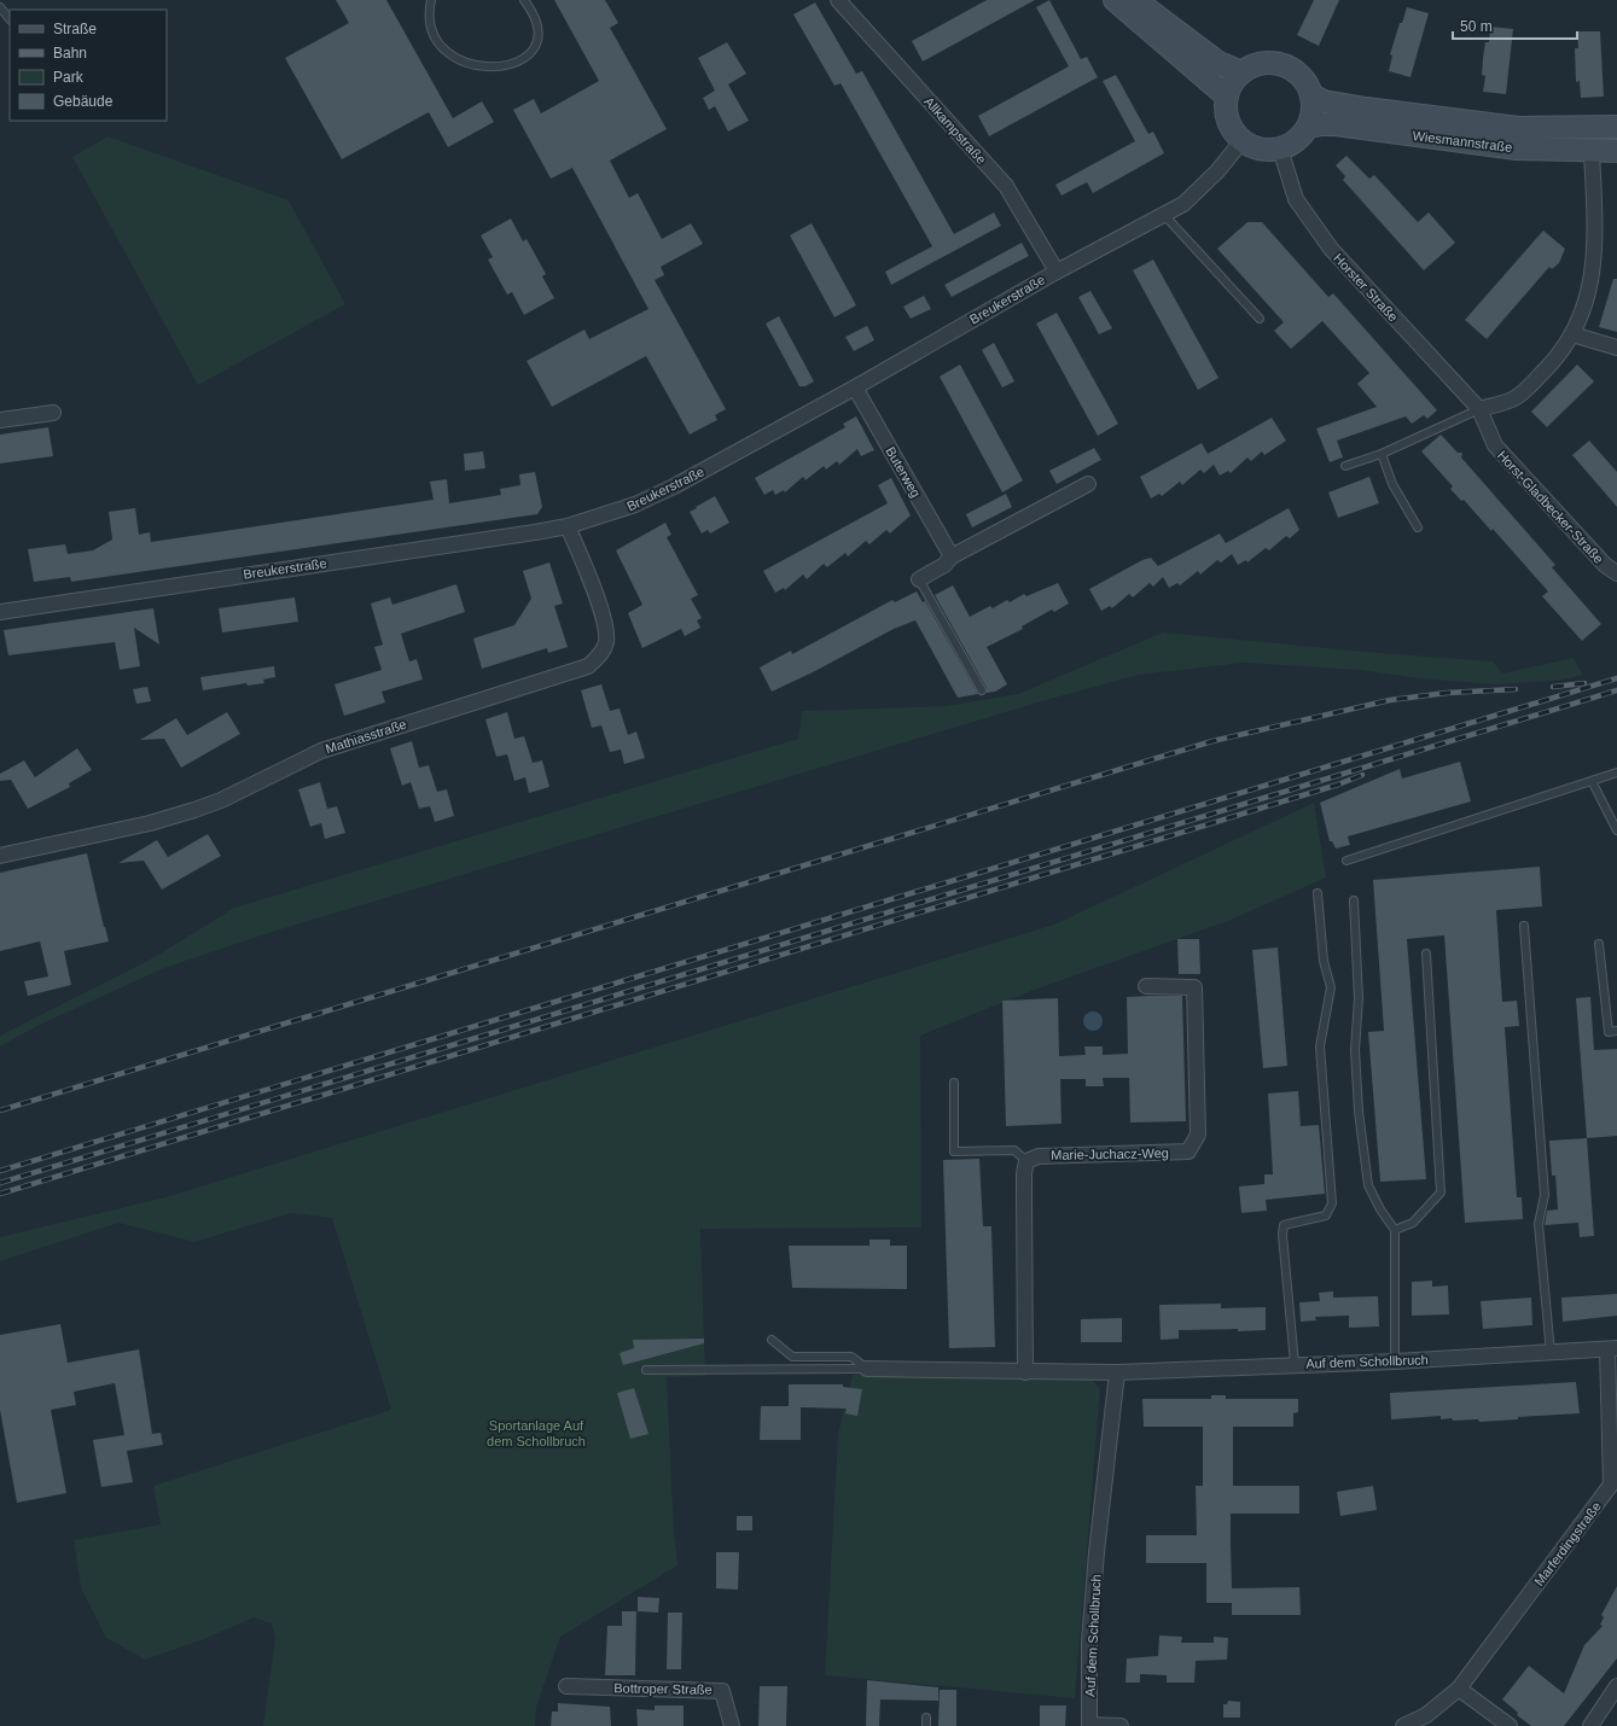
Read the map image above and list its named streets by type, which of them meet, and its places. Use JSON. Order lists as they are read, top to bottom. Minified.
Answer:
{"streets":{"main road":["Wiesmannstraße"],"street":["Allkampstraße","Horster Straße","Breukerstraße","Buterweg","Horst-Gladbecker-Straße","Mathiasstraße","Marie-Juchacz-Weg","Auf dem Schollbruch","Marferdingstraße","Bottroper Straße"]},"crossings":[["Allkampstraße","Breukerstraße"],["Wiesmannstraße","Horster Straße"],["Wiesmannstraße","Breukerstraße"],["Horster Straße","Breukerstraße"],["Horster Straße","Horst-Gladbecker-Straße"],["Breukerstraße","Buterweg"],["Breukerstraße","Mathiasstraße"],["Auf dem Schollbruch","Marferdingstraße"]],"parks":["Sportanlage Auf dem Schollbruch"],"legend":["Straße","Bahn","Park","Gebäude"],"scale_bar":"50 m"}
